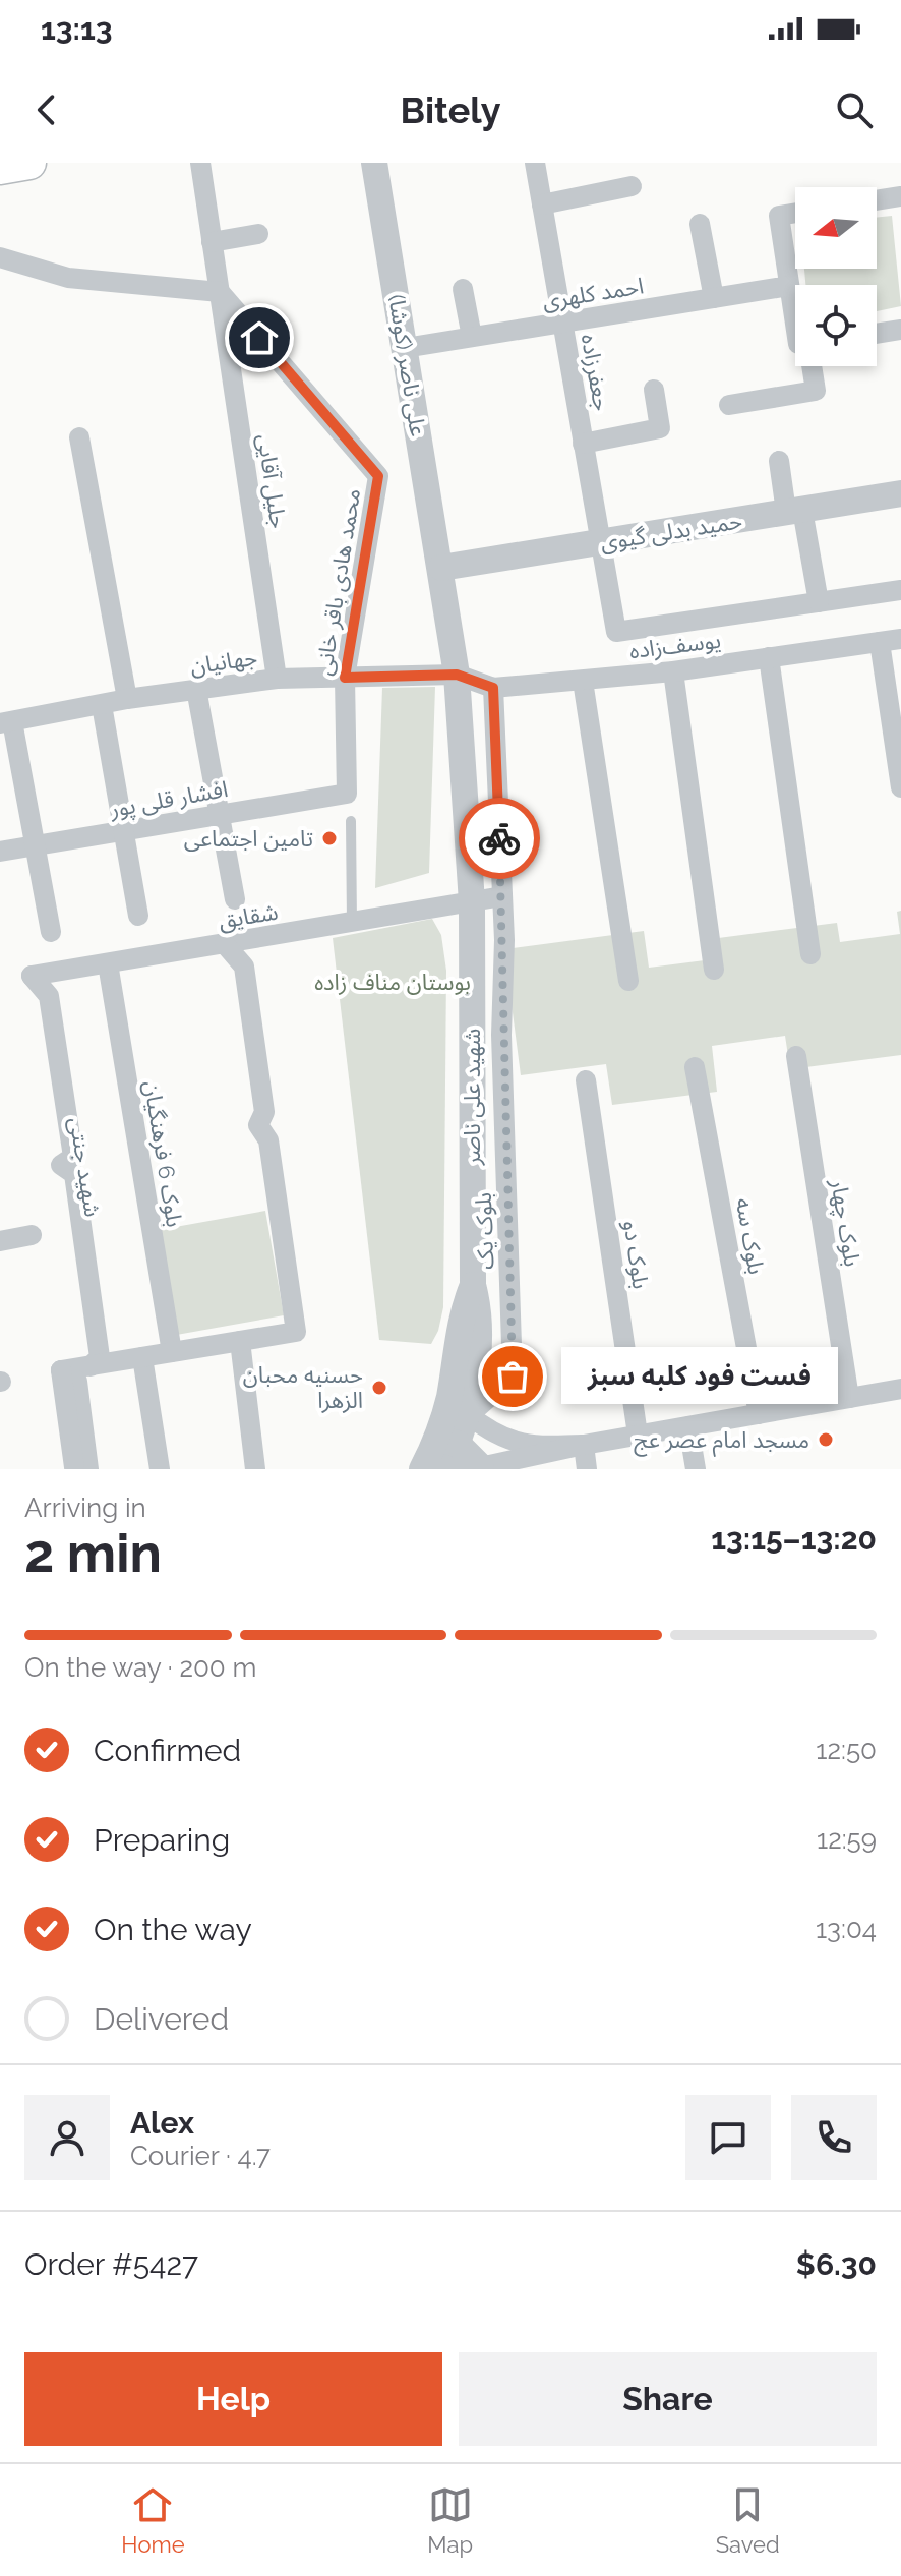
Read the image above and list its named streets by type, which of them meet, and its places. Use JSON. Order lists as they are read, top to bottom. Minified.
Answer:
{"streets":{"street":["احمد کلهری","علی ناصر (کوشا)","جعفرزاده","جلیل آقایی","حمید بدلی گیوی","محمد هادی باقر خانی","یوسف‌زاده","جهانیان","افشار قلی پور","شقایق","شهید علی ناصر","بلوک 6 فرهنگیان","شهید جنتی","بلوک چهار","بلوک یک","بلوک سه","بلوک دو"]},"crossings":[["احمد کلهری","علی ناصر (کوشا)"],["احمد کلهری","جعفرزاده"],["علی ناصر (کوشا)","حمید بدلی گیوی"],["علی ناصر (کوشا)","شهید علی ناصر"],["جعفرزاده","حمید بدلی گیوی"],["جلیل آقایی","محمد هادی باقر خانی"],["جلیل آقایی","جهانیان"],["حمید بدلی گیوی","شهید علی ناصر"],["محمد هادی باقر خانی","جهانیان"],["محمد هادی باقر خانی","افشار قلی پور"],["یوسف‌زاده","جهانیان"],["یوسف‌زاده","شهید علی ناصر"],["یوسف‌زاده","بلوک یک"],["جهانیان","شهید علی ناصر"],["شقایق","شهید علی ناصر"],["شقایق","بلوک 6 فرهنگیان"],["شقایق","شهید جنتی"],["شقایق","بلوک یک"],["شهید علی ناصر","بلوک یک"]],"parks":["بوستان مناف زاده"],"places":["تامین اجتماعی","فست فود کلبه سبز","حسنیه محبان الزهرا","مسجد امام عصر عج"],"north":"left","page":{"status":"13:13","header":"Bitely","bubble":"فست فود کلبه سبز","heading":["2 min","Arriving in","13:15–13:20"],"panel":["Alex","Courier · 4.7","Order #5427","$6.30"],"bar":"On the way · 200 m","list":[["Confirmed","12:50"],["Preparing","12:59"],["On the way","13:04"],"Delivered"],"buttons":["Help","Share"],"tabs":["Home","Map","Saved"]}}
